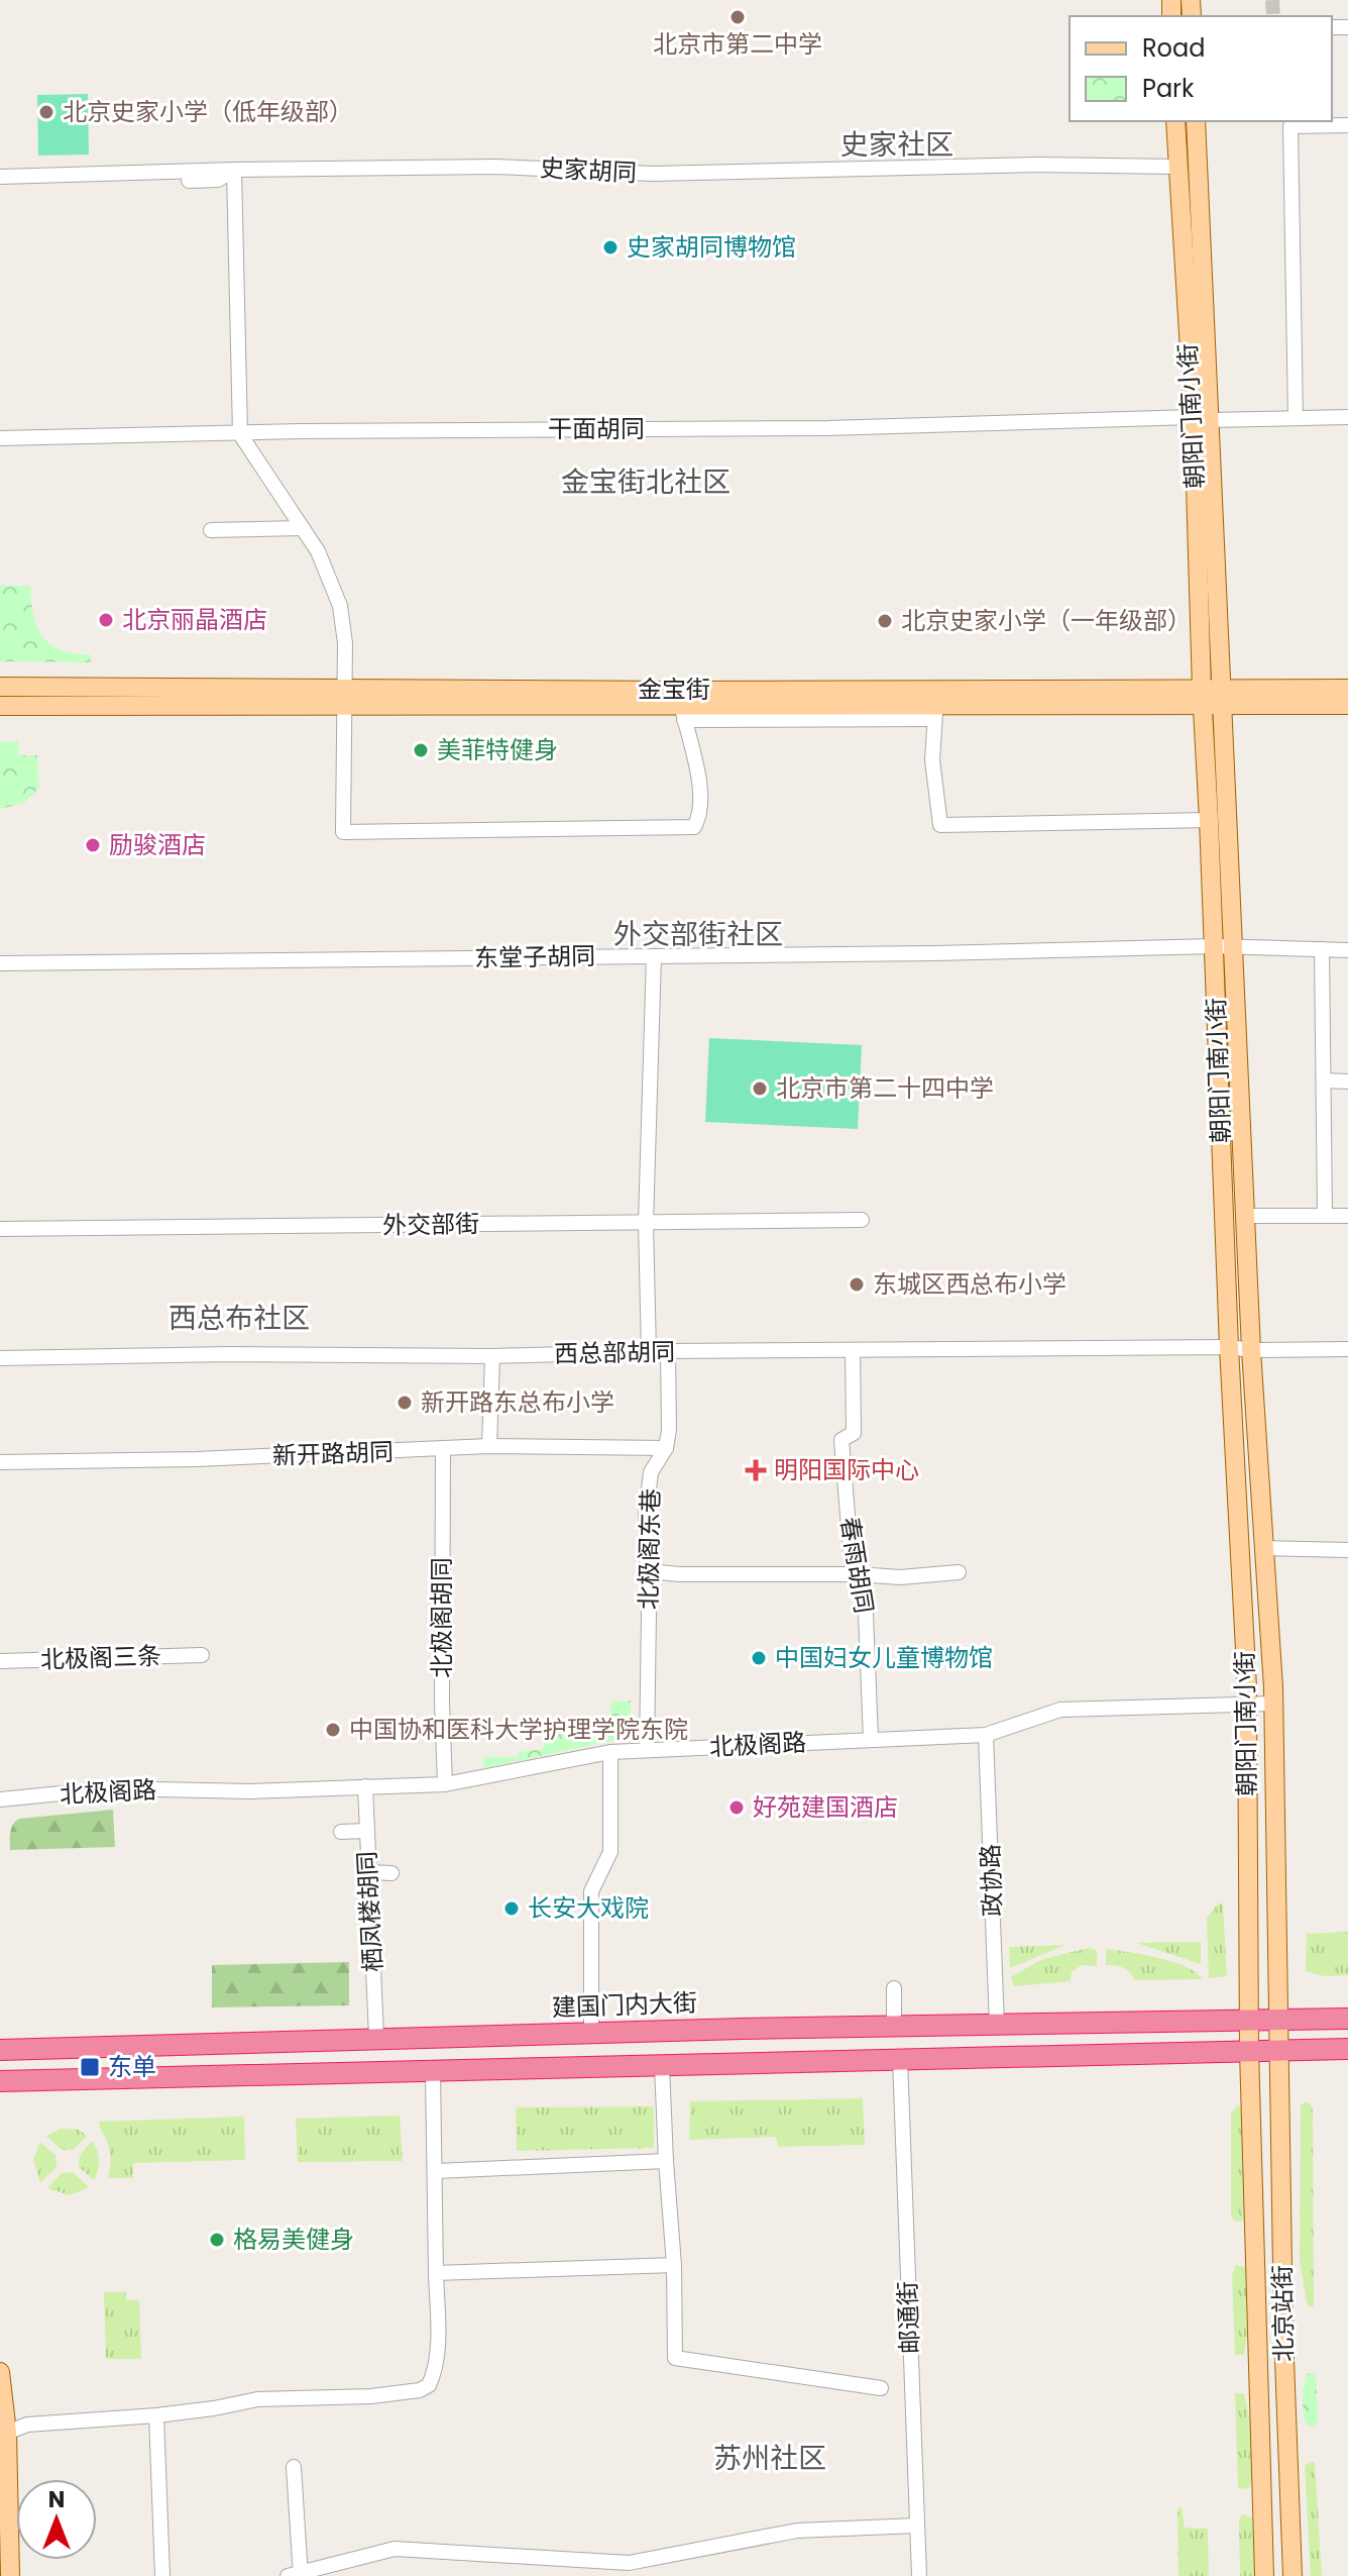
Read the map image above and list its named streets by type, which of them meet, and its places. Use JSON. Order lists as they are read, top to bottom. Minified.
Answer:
{"streets":{"highway":["建国门内大街"],"main road":["朝阳门南小街","金宝街","北京站街"],"street":["史家胡同","干面胡同","东堂子胡同","外交部街","西总部胡同","新开路胡同","北极阁东巷","春雨胡同","北极阁胡同","北极阁三条","北极阁路","政协路","栖凤楼胡同","邮通街"]},"crossings":[["史家胡同","朝阳门南小街"],["朝阳门南小街","干面胡同"],["朝阳门南小街","金宝街"],["朝阳门南小街","东堂子胡同"],["朝阳门南小街","西总部胡同"],["朝阳门南小街","北极阁路"],["朝阳门南小街","建国门内大街"],["朝阳门南小街","北京站街"],["西总部胡同","北极阁东巷"],["西总部胡同","春雨胡同"],["新开路胡同","北极阁东巷"],["新开路胡同","北极阁胡同"],["北极阁东巷","北极阁路"],["春雨胡同","北极阁路"],["北极阁胡同","北极阁路"],["北极阁路","政协路"],["北极阁路","栖凤楼胡同"],["政协路","建国门内大街"],["栖凤楼胡同","建国门内大街"]],"districts":["史家社区","金宝街北社区","外交部街社区","西总布社区","苏州社区"],"places":{"other":["北京市第二中学","北京史家小学（低年级部）","史家胡同博物馆","北京丽晶酒店","北京史家小学（一年级部）","美菲特健身","励骏酒店","北京市第二十四中学","东城区西总布小学","新开路东总布小学","中国妇女儿童博物馆","中国协和医科大学护理学院东院","好苑建国酒店","长安大戏院","格易美健身"],"health":["明阳国际中心"],"transit":["东单"]},"legend":["Road","Park"],"north":"top"}
